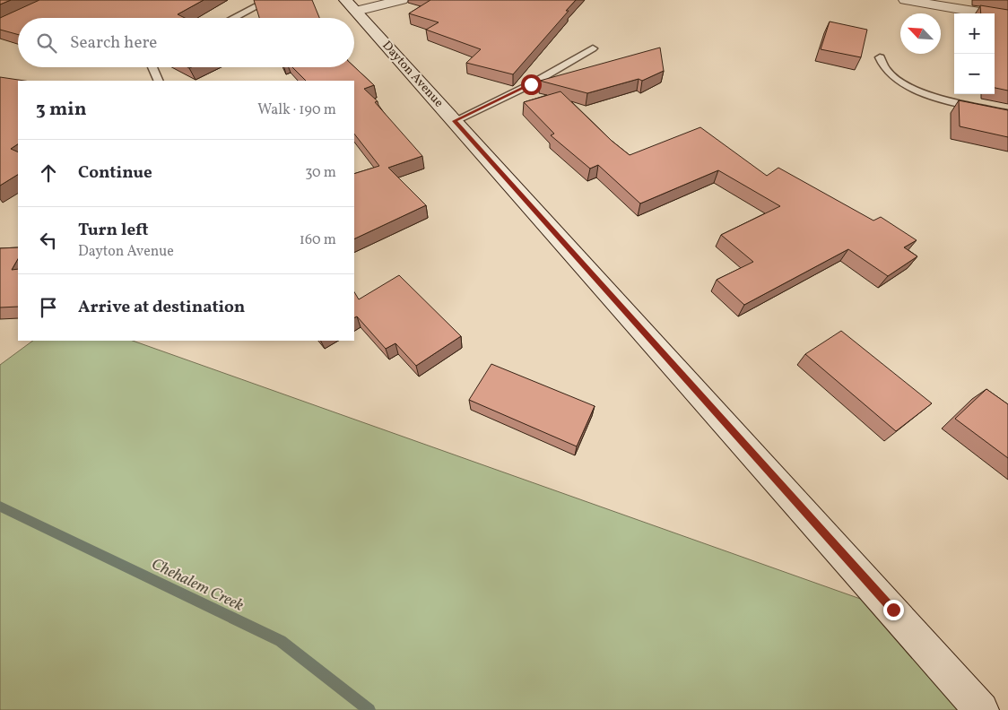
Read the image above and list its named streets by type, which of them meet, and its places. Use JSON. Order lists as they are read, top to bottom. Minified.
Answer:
{"streets":{"street":["Dayton Avenue"]},"water":["Chehalem Creek"],"north":"top left","page":{"map_buttons":["+","−"],"search":"Search here","heading":["3 min","Walk · 190 m"],"list":[["Continue","30 m"],["Turn left","Dayton Avenue","160 m"],"Arrive at destination"]}}
